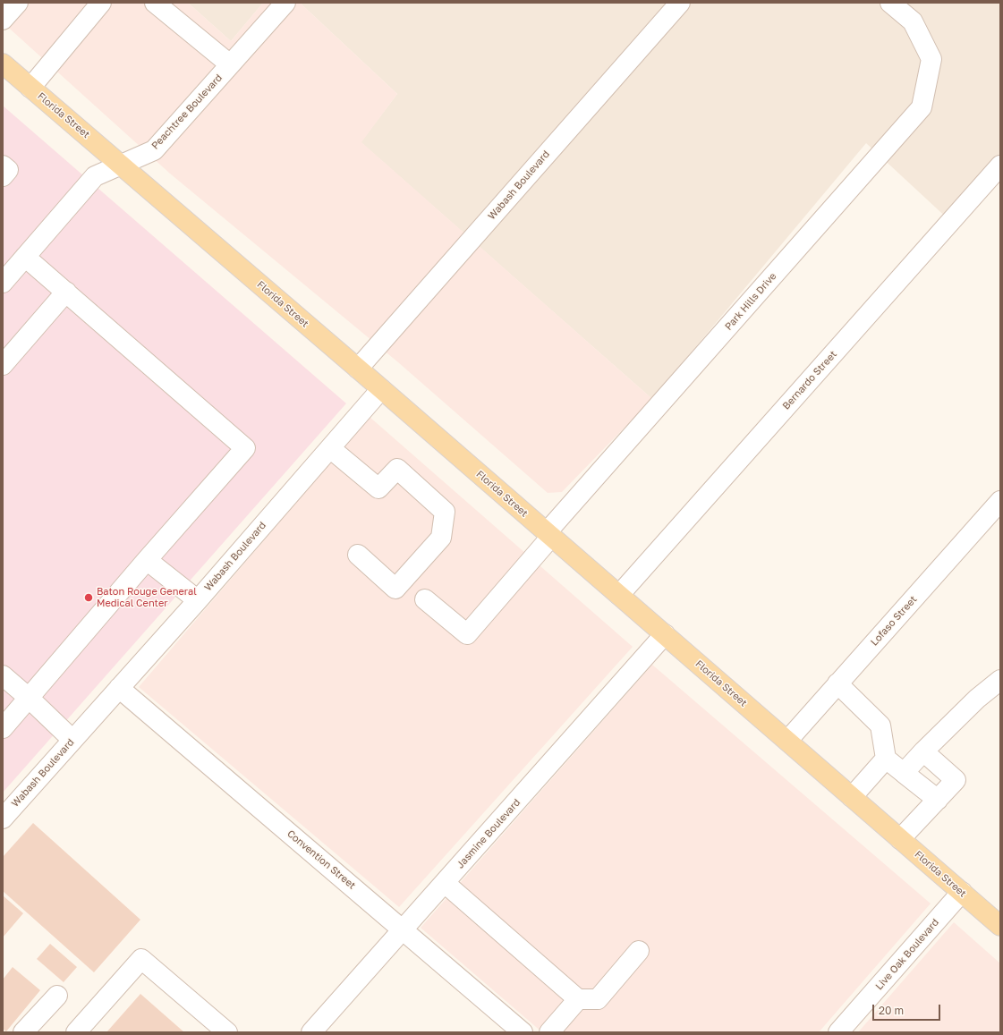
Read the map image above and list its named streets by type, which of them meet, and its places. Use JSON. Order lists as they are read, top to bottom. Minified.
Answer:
{"streets":{"main road":["Florida Street"],"street":["Peachtree Boulevard","Wabash Boulevard","Park Hills Drive","Bernardo Street","Lofaso Street","Jasmine Boulevard","Convention Street","Live Oak Boulevard"]},"crossings":[["Peachtree Boulevard","Florida Street"],["Florida Street","Wabash Boulevard"],["Florida Street","Park Hills Drive"],["Florida Street","Bernardo Street"],["Florida Street","Lofaso Street"],["Florida Street","Jasmine Boulevard"],["Florida Street","Live Oak Boulevard"],["Wabash Boulevard","Convention Street"],["Jasmine Boulevard","Convention Street"]],"places":["Baton Rouge General Medical Center"],"scale_bar":"20 m"}
